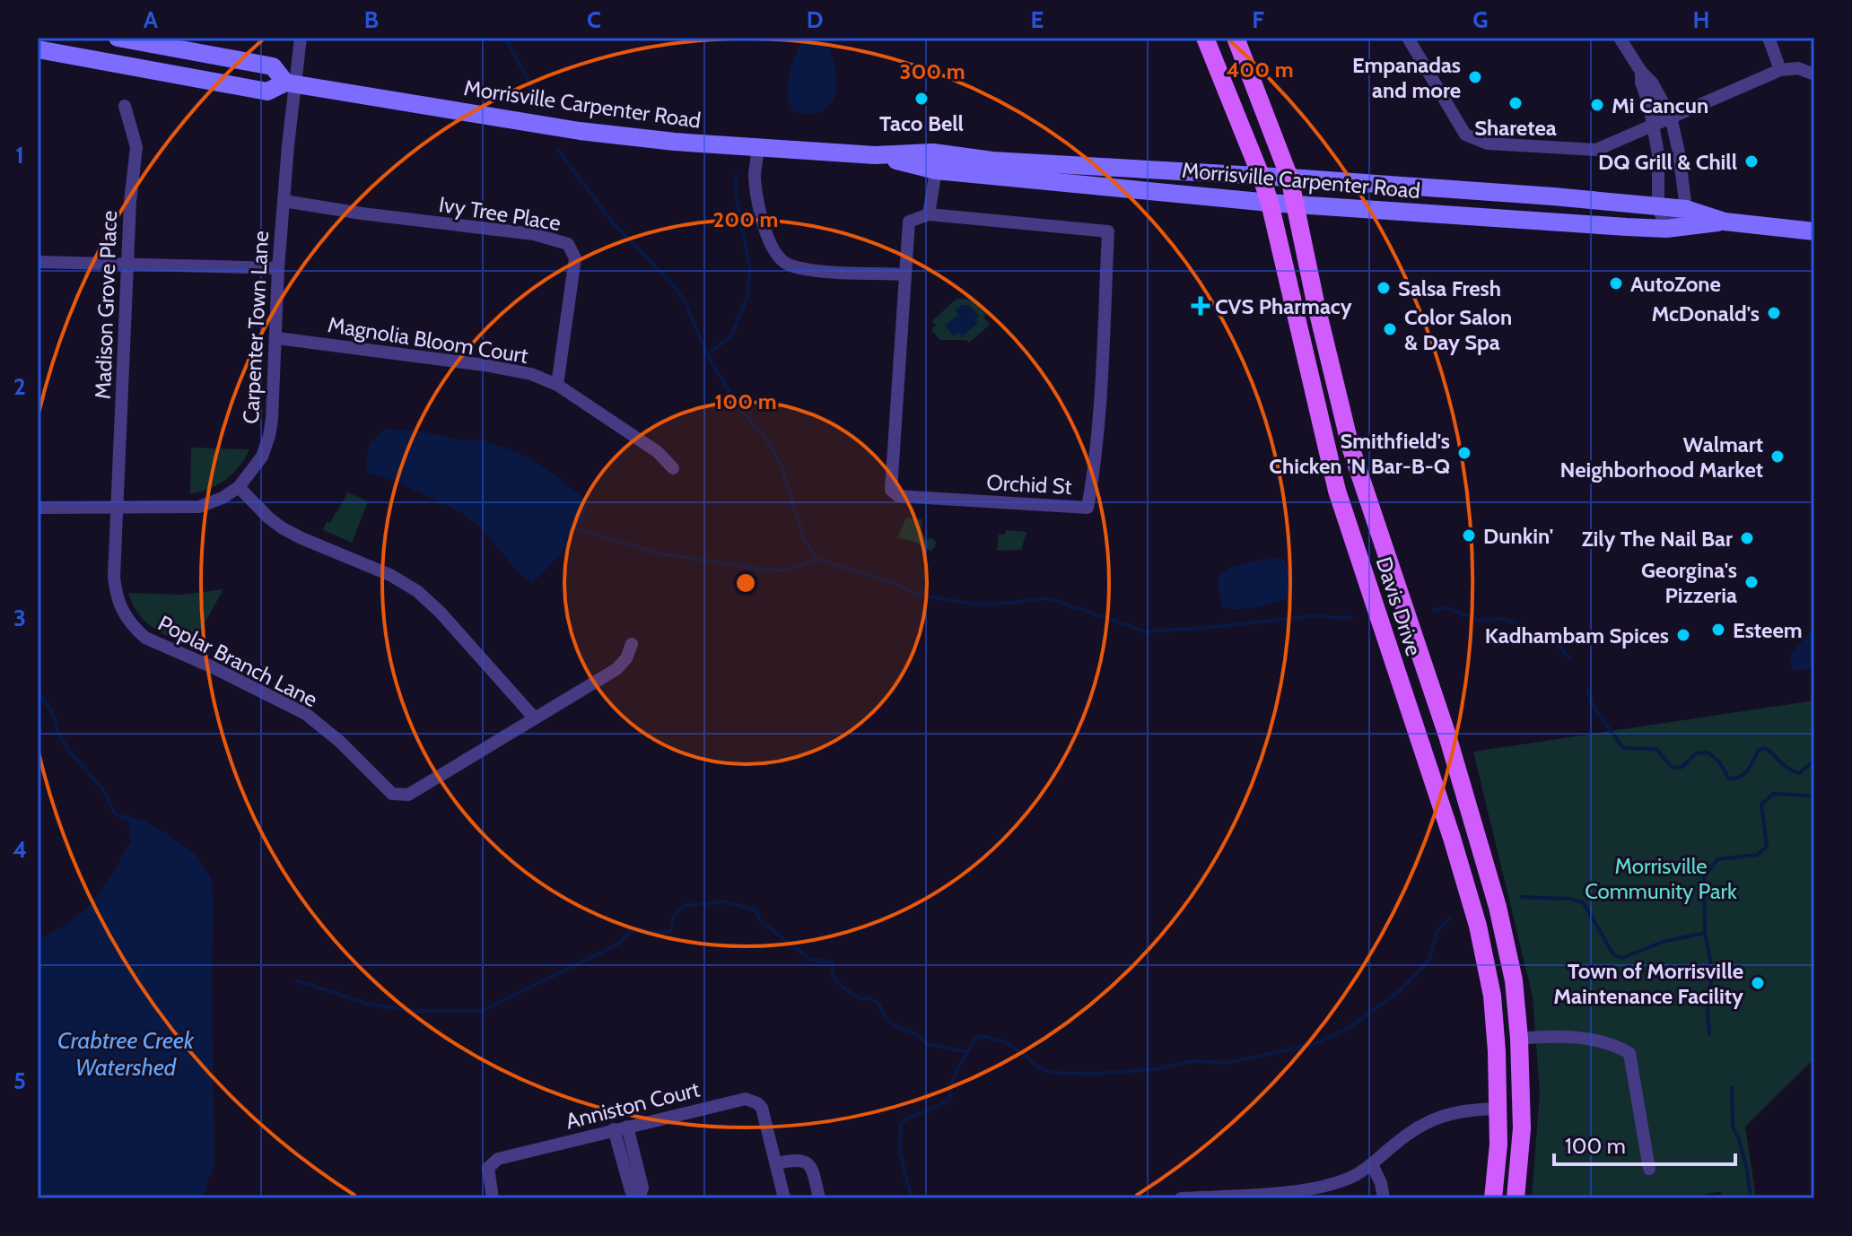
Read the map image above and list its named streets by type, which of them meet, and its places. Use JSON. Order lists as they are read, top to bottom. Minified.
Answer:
{"streets":{"main road":["Morrisville Carpenter Road","Davis Drive"],"street":["Ivy Tree Place","Madison Grove Place","Carpenter Town Lane","Magnolia Bloom Court","Orchid St","Poplar Branch Lane","Anniston Court"]},"crossings":[["Morrisville Carpenter Road","Carpenter Town Lane"],["Morrisville Carpenter Road","Davis Drive"],["Ivy Tree Place","Carpenter Town Lane"],["Ivy Tree Place","Magnolia Bloom Court"],["Madison Grove Place","Carpenter Town Lane"],["Madison Grove Place","Poplar Branch Lane"],["Carpenter Town Lane","Magnolia Bloom Court"],["Carpenter Town Lane","Poplar Branch Lane"]],"water":["Crabtree Creek Watershed"],"parks":["Morrisville Community Park"],"places":{"other":["Empanadas and more","Taco Bell","Sharetea","Mi Cancun","DQ Grill & Chill","AutoZone","Salsa Fresh","McDonald's","Color Salon & Day Spa","Smithfield's Chicken 'N Bar-B-Q","Walmart Neighborhood Market","Dunkin'","Zily The Nail Bar","Georgina's Pizzeria","Esteem","Kadhambam Spices","Town of Morrisville Maintenance Facility"],"health":["CVS Pharmacy"]},"scale_bar":"100 m","grid":{"columns":["A","B","C","D","E","F","G","H"],"rows":["1","2","3","4","5"]},"rings":["400 m","300 m","200 m","100 m"]}
